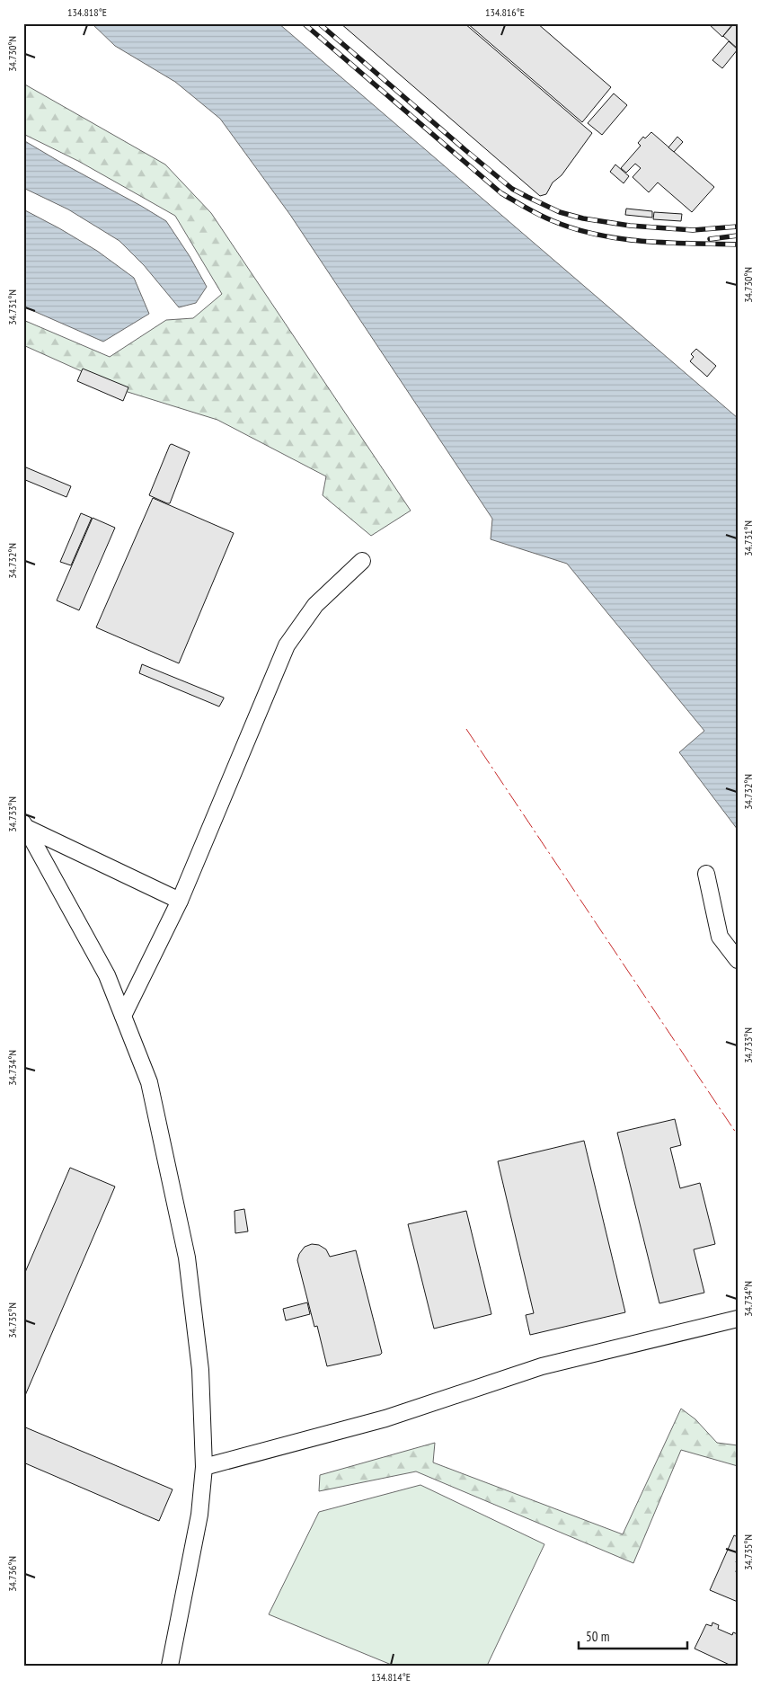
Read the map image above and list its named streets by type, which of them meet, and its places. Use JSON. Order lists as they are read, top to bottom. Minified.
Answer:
{"scale_bar":"50 m","coordinates":["134.818°E","134.816°E","34.730°N","34.731°N","34.732°N","34.733°N","34.734°N","34.735°N","34.736°N","134.814°E"]}
